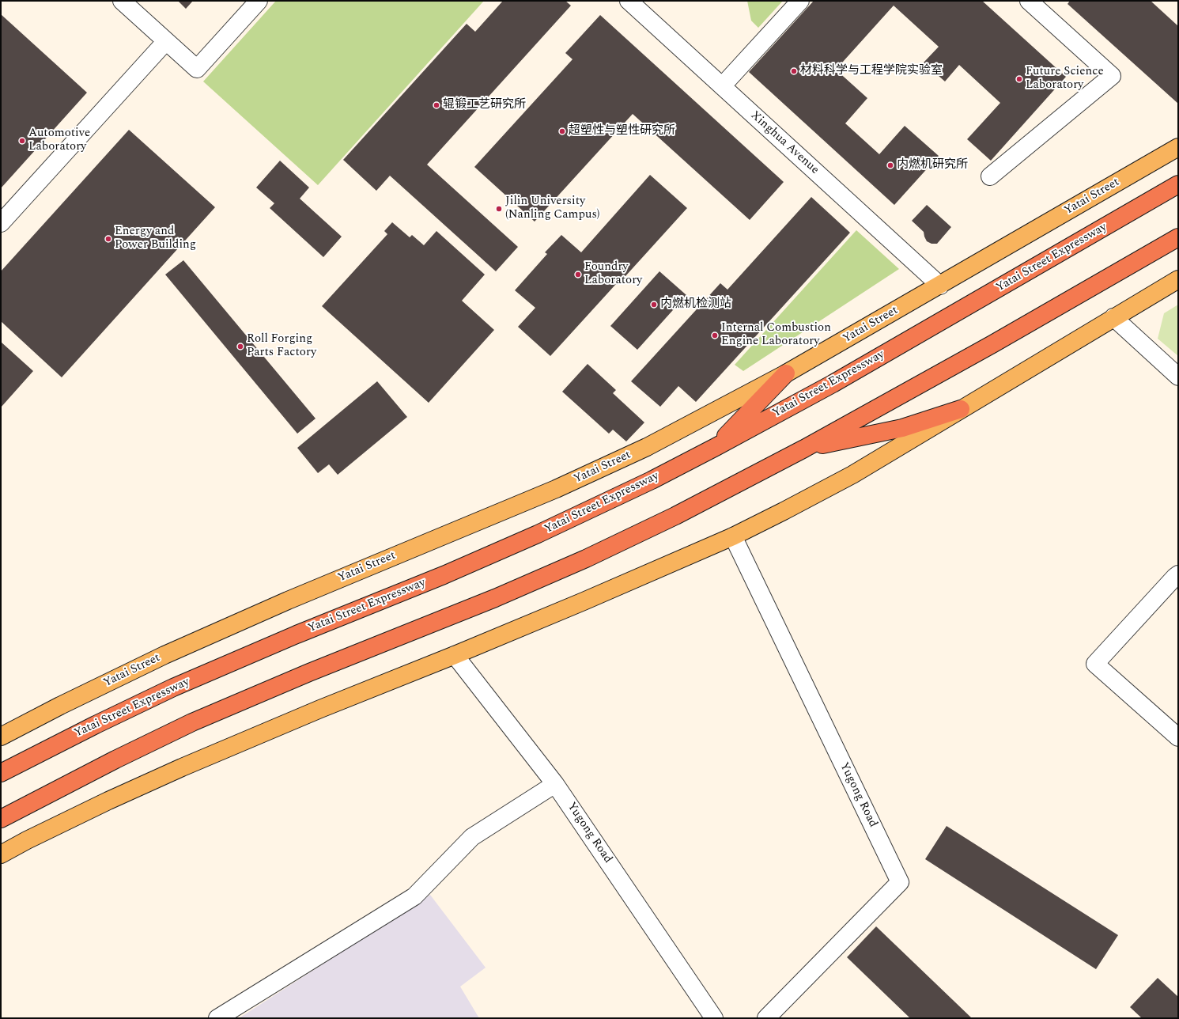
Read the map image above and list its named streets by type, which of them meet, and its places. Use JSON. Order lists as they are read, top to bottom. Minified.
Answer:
{"streets":{"highway":["Yatai Street Expressway"],"main road":["Yatai Street"],"street":["Xinghua Avenue","Yugong Road"]},"crossings":[["Xinghua Avenue","Yatai Street"]],"places":["材料科学与工程学院实验室","Future Science Laboratory","辊锻工艺研究所","超塑性与塑性研究所","Automotive Laboratory","内燃机研究所","Jilin University (Nanling Campus)","Energy and Power Building","Foundry Laboratory","内燃机检测站","Internal Combustion Engine Laboratory","Roll Forging Parts Factory"]}
